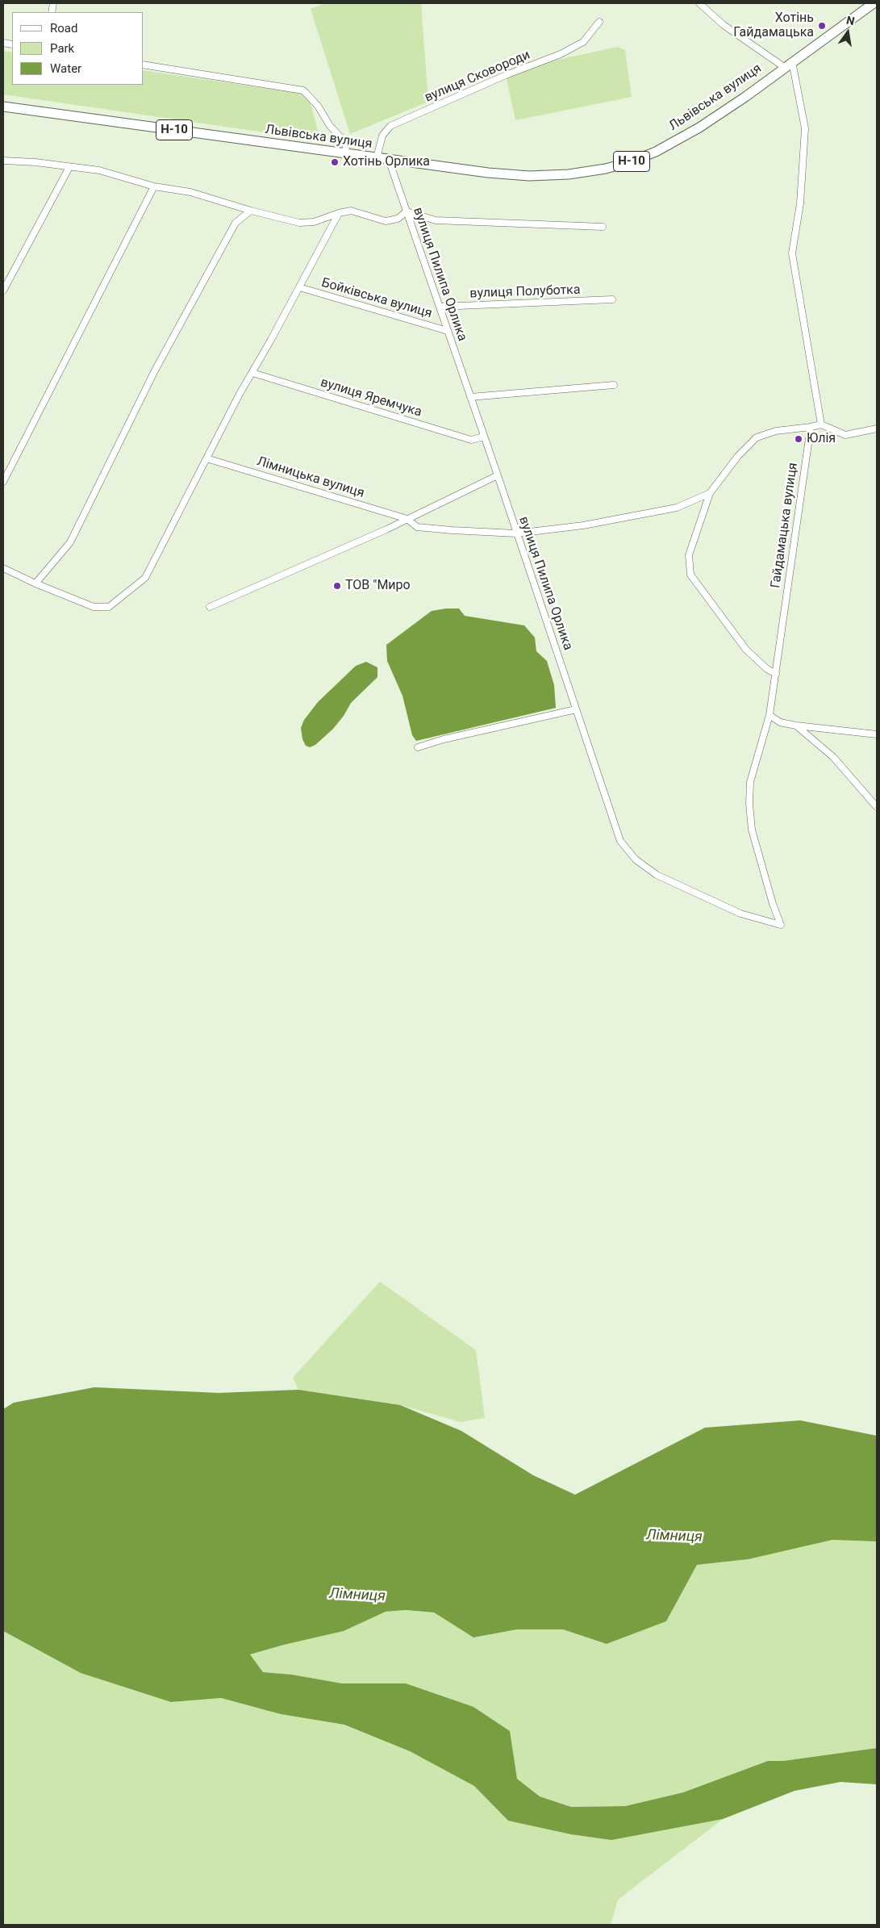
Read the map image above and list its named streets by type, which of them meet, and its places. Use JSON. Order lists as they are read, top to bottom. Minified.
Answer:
{"streets":{"main road":["Львівська вулиця","Н-10"],"street":["вулиця Сковороди","вулиця Пилипа Орлика","вулиця Полуботка","Бойківська вулиця","вулиця Яремчука","Лімницька вулиця","Гайдамацька вулиця"]},"crossings":[["вулиця Сковороди","Львівська вулиця"],["Львівська вулиця","вулиця Пилипа Орлика"],["вулиця Пилипа Орлика","вулиця Полуботка"],["вулиця Пилипа Орлика","Бойківська вулиця"],["вулиця Пилипа Орлика","вулиця Яремчука"],["вулиця Пилипа Орлика","Лімницька вулиця"],["вулиця Пилипа Орлика","Гайдамацька вулиця"]],"water":["Лімниця"],"places":["Хотінь Гайдамацька","Хотінь Орлика","Юлія","ТОВ \"Миро"],"legend":["Road","Park","Water"],"north":"top"}
